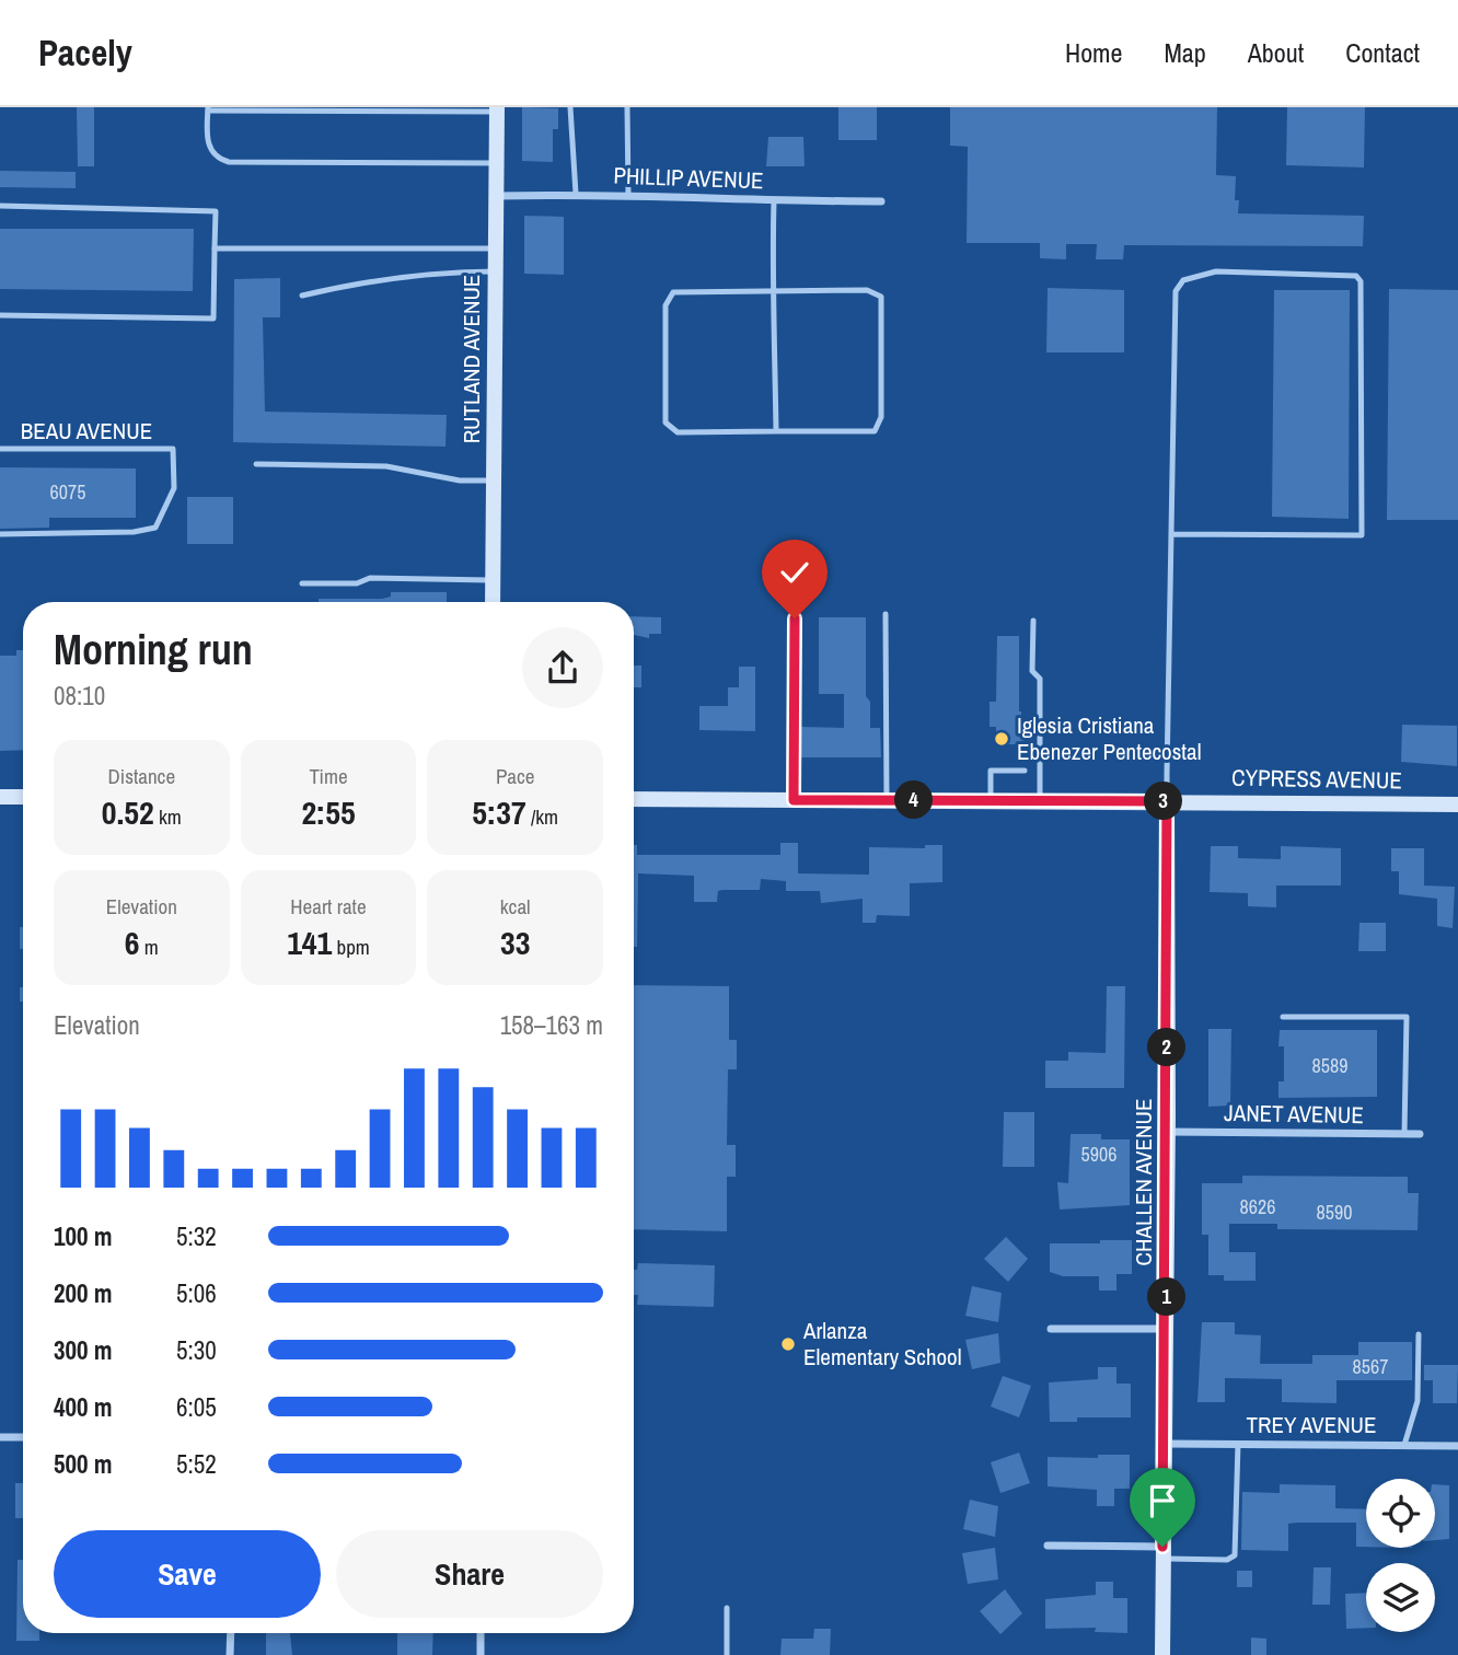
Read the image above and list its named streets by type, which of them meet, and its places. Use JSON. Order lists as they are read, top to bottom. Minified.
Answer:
{"streets":{"street":["PHILLIP AVENUE","RUTLAND AVENUE","CYPRESS AVENUE","JANET AVENUE","CHALLEN AVENUE","TREY AVENUE"],"lane":["BEAU AVENUE"]},"crossings":[["PHILLIP AVENUE","RUTLAND AVENUE"],["CYPRESS AVENUE","CHALLEN AVENUE"],["JANET AVENUE","CHALLEN AVENUE"],["CHALLEN AVENUE","TREY AVENUE"]],"places":["Iglesia Cristiana Ebenezer Pentecostal","Arlanza Elementary School"],"house_numbers":["6075","8589","5906","8626","8590","8567"],"page":{"header":"Pacely","nav":["Home","Map","About","Contact"],"heading":["Morning run","08:10"],"stats":[["Distance","0.52 km"],["Time","2:55"],["Pace","5:37 /km"],["Elevation","6 m"],["Heart rate","141 bpm"],["kcal","33"]],"pins":["4","3","2","1"],"chart":["Elevation","158–163 m"],"list":[{"name":"100 m","note":"5:32"},{"name":"200 m","note":"5:06"},{"name":"300 m","note":"5:30"},{"name":"400 m","note":"6:05"},{"name":"500 m","note":"5:52"}],"buttons":["Save","Share"]}}
